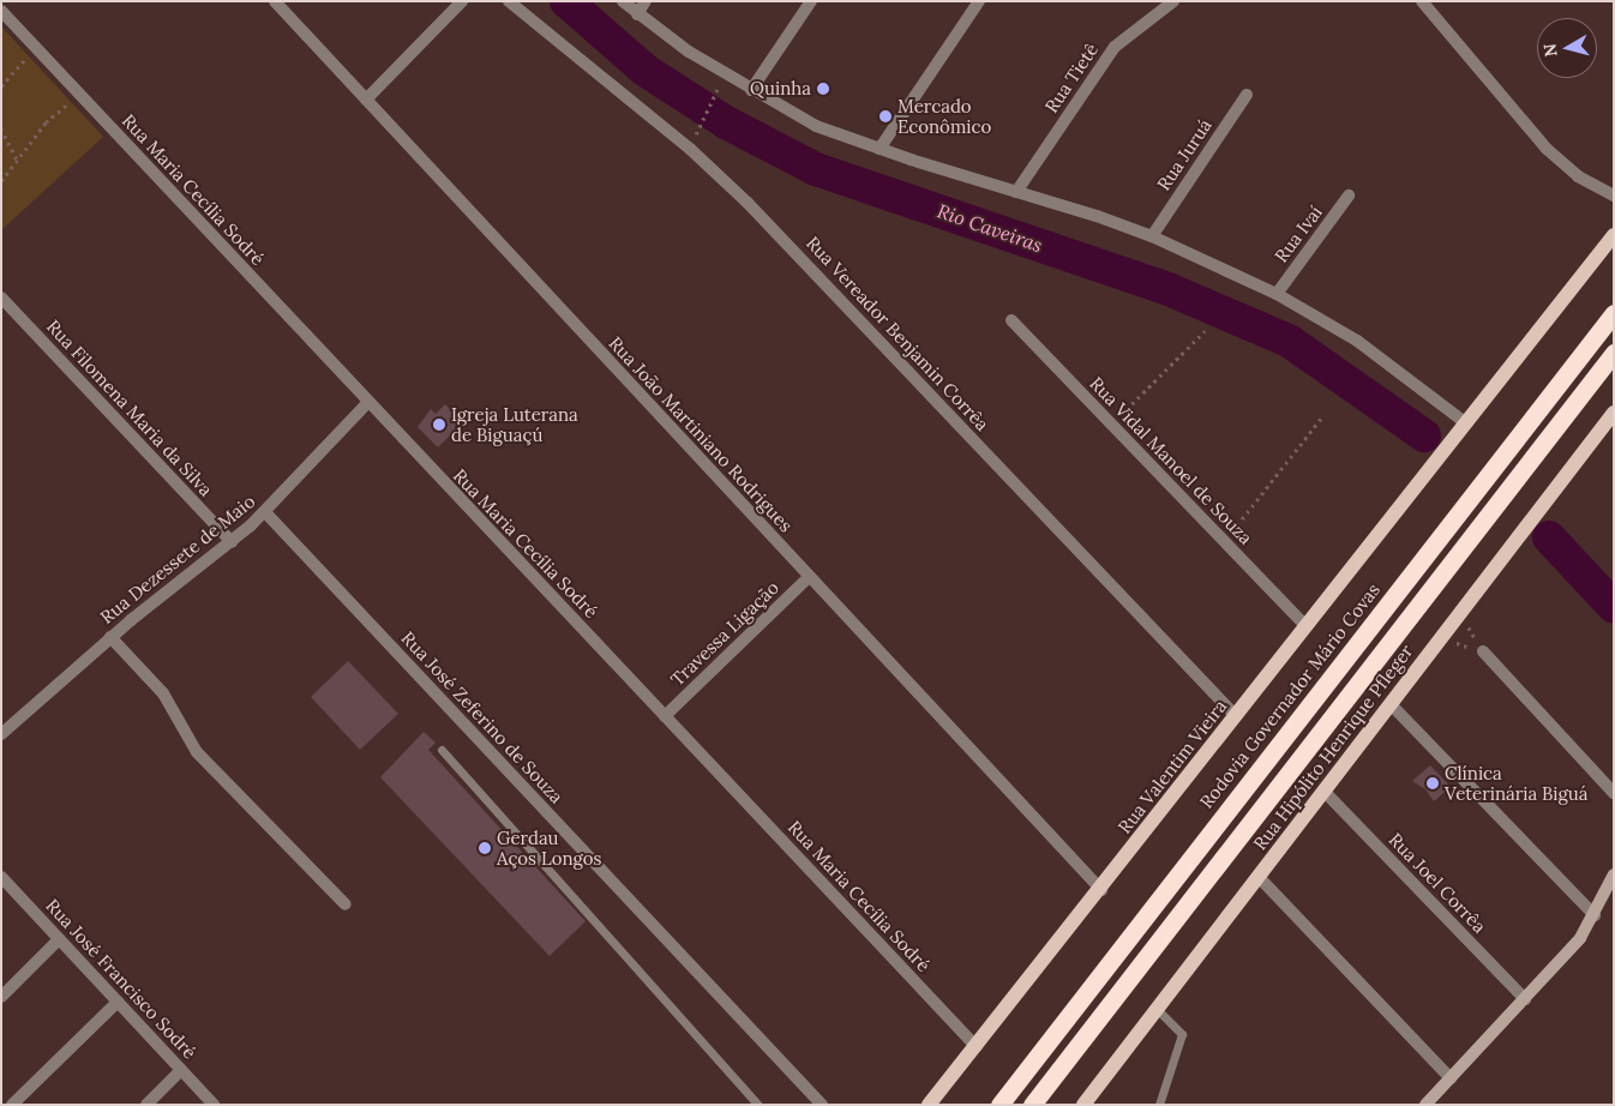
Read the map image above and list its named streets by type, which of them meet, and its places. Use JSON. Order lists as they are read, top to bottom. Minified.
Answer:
{"streets":{"highway":["Rodovia Governador Mário Covas"],"main road":["Rua Hipólito Henrique Pfleger","Rua Valentim Vieira"],"street":["Rua Tietê","Rua Juruá","Rua Maria Cecília Sodré","Rua Ivaí","Rua Vereador Benjamin Corrêa","Rua Filomena Maria da Silva","Rua João Martiniano Rodrigues","Rua Vidal Manoel de Souza","Rua Dezessete de Maio","Travessa Ligação","Rua José Zeferino de Souza","Rua Joel Corrêa","Rua José Francisco Sodré"]},"crossings":[["Rua Maria Cecília Sodré","Rua Dezessete de Maio"],["Rua Maria Cecília Sodré","Travessa Ligação"],["Rua Maria Cecília Sodré","Rua Valentim Vieira"],["Rua Vereador Benjamin Corrêa","Rua Valentim Vieira"],["Rua Filomena Maria da Silva","Rua Dezessete de Maio"],["Rua João Martiniano Rodrigues","Travessa Ligação"],["Rua João Martiniano Rodrigues","Rua Valentim Vieira"],["Rua Vidal Manoel de Souza","Rua Valentim Vieira"],["Rua Dezessete de Maio","Rua José Zeferino de Souza"],["Rua Hipólito Henrique Pfleger","Rua Joel Corrêa"]],"water":["Rio Caveiras"],"places":["Quinha","Mercado Econômico","Igreja Luterana de Biguaçú","Clínica Veterinária Biguá","Gerdau Aços Longos"],"north":"left"}
